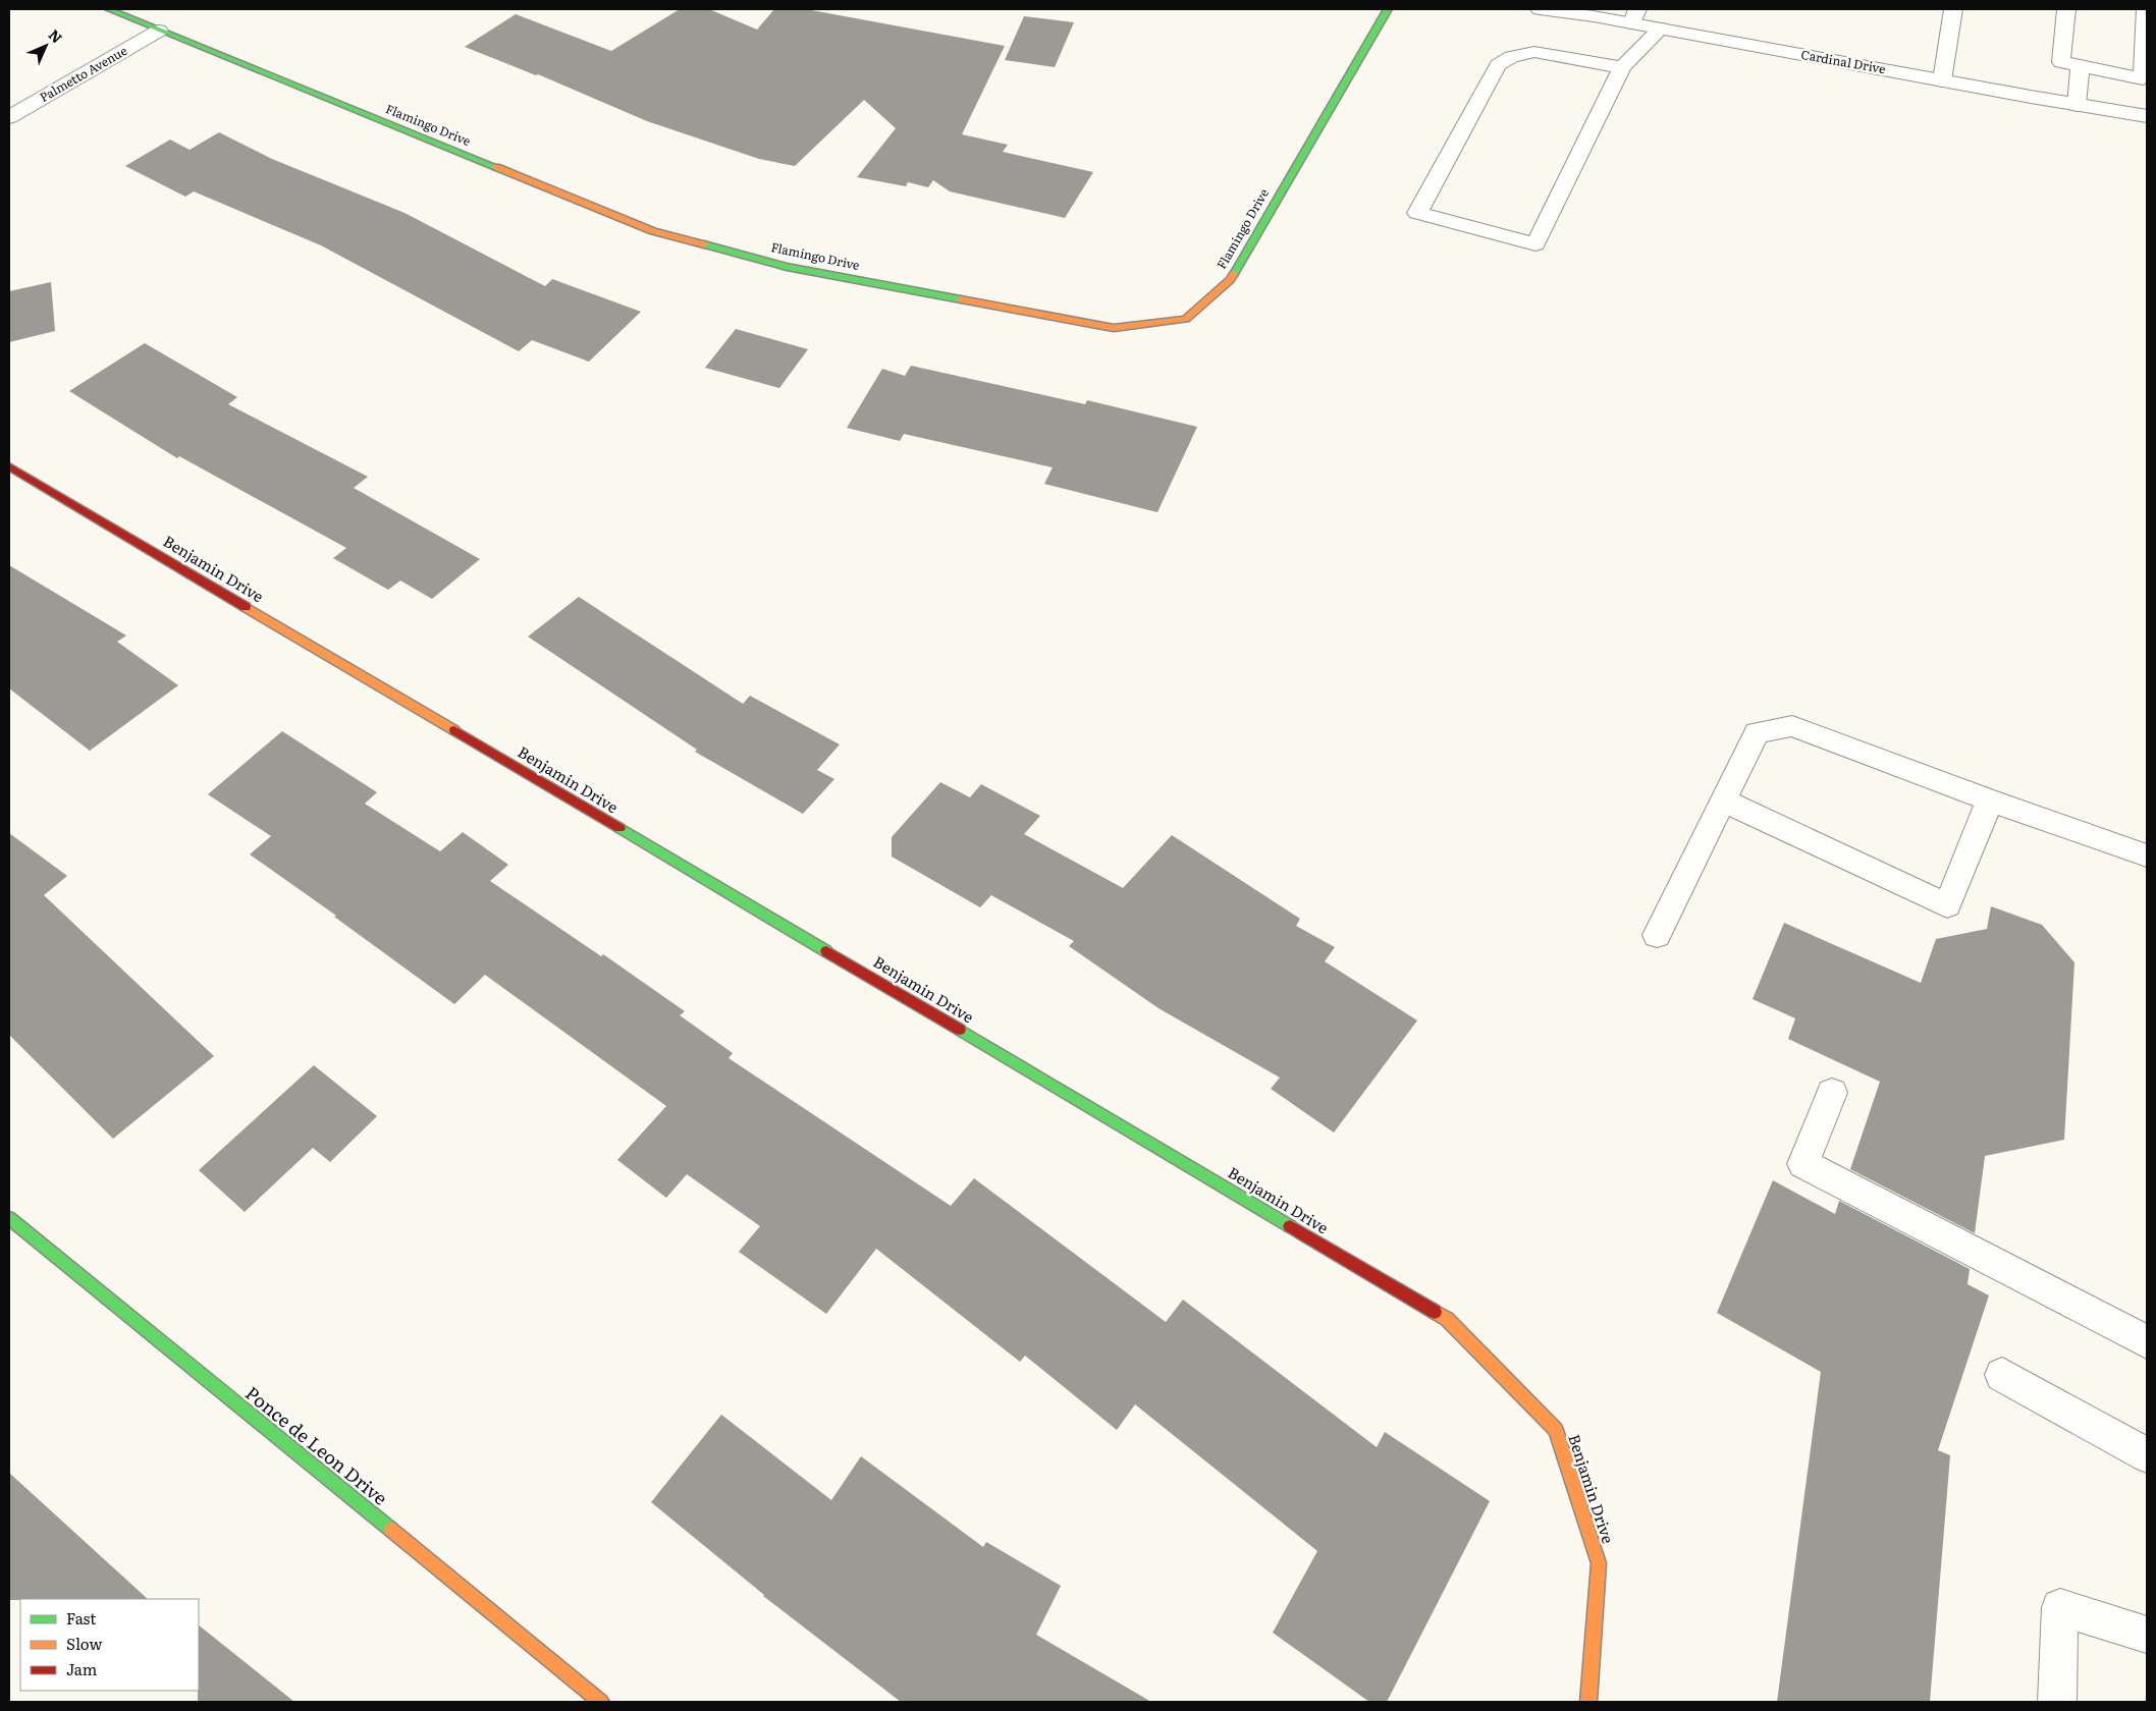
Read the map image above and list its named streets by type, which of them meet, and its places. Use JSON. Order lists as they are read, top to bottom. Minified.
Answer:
{"streets":{"street":["Cardinal Drive","Palmetto Avenue","Flamingo Drive","Benjamin Drive","Ponce de Leon Drive"]},"crossings":[["Palmetto Avenue","Flamingo Drive"]],"legend":["Fast","Slow","Jam"],"north":"top right"}
